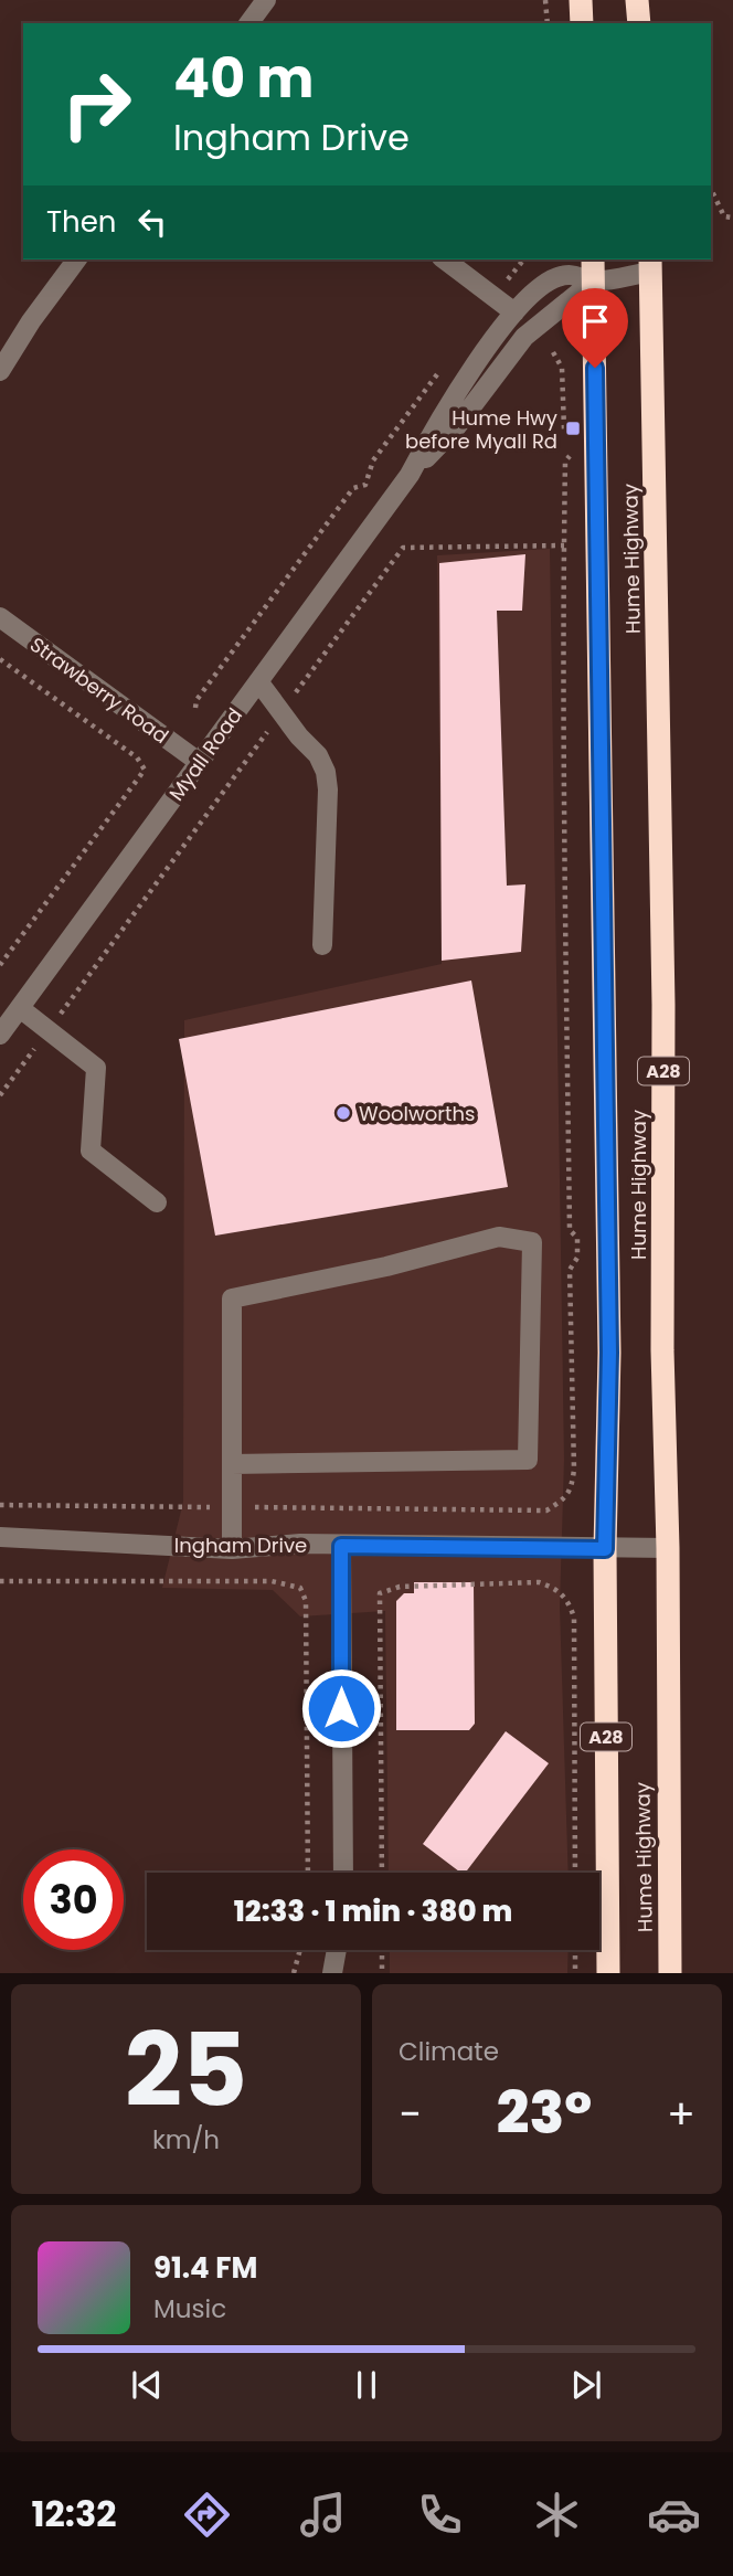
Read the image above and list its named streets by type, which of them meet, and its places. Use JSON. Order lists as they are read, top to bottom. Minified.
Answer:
{"streets":{"highway":["Hume Highway","A28"],"street":["Strawberry Road","Myall Road","Ingham Drive"]},"crossings":[["Hume Highway","Myall Road"],["Hume Highway","Ingham Drive"],["Strawberry Road","Myall Road"]],"places":{"transit":["Hume Hwy before Myall Rd"],"other":["Woolworths"]},"page":{"turn":["40 m","Ingham Drive"],"then":"Then","limit":"30","trip":"12:33 · 1 min · 380 m","tile":[["25","km/h"],"Climate"],"heat":["−","23°","+"],"song":["91.4 FM","Music"],"tabs":"12:32"}}
